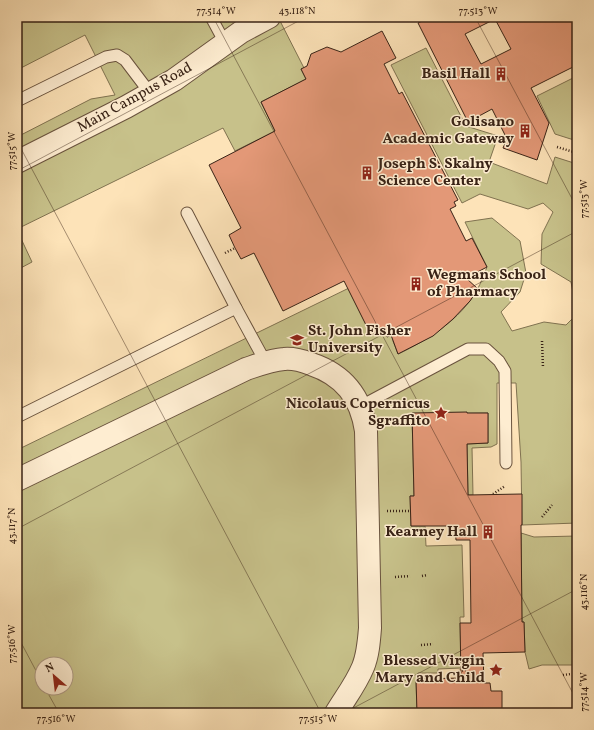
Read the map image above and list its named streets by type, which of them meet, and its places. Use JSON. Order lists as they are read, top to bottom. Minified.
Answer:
{"streets":{"street":["Main Campus Road"]},"places":{"building":["Basil Hall","Golisano Academic Gateway","Joseph S. Skalny Science Center","Wegmans School of Pharmacy","Kearney Hall"],"school or university":["St. John Fisher University"],"place":["Nicolaus Copernicus Sgraffito","Blessed Virgin Mary and Child"]},"north":"top left","coordinates":["77.514°W","43.118°N","77.513°W","77.515°W","43.117°N","43.116°N","77.516°W"]}
